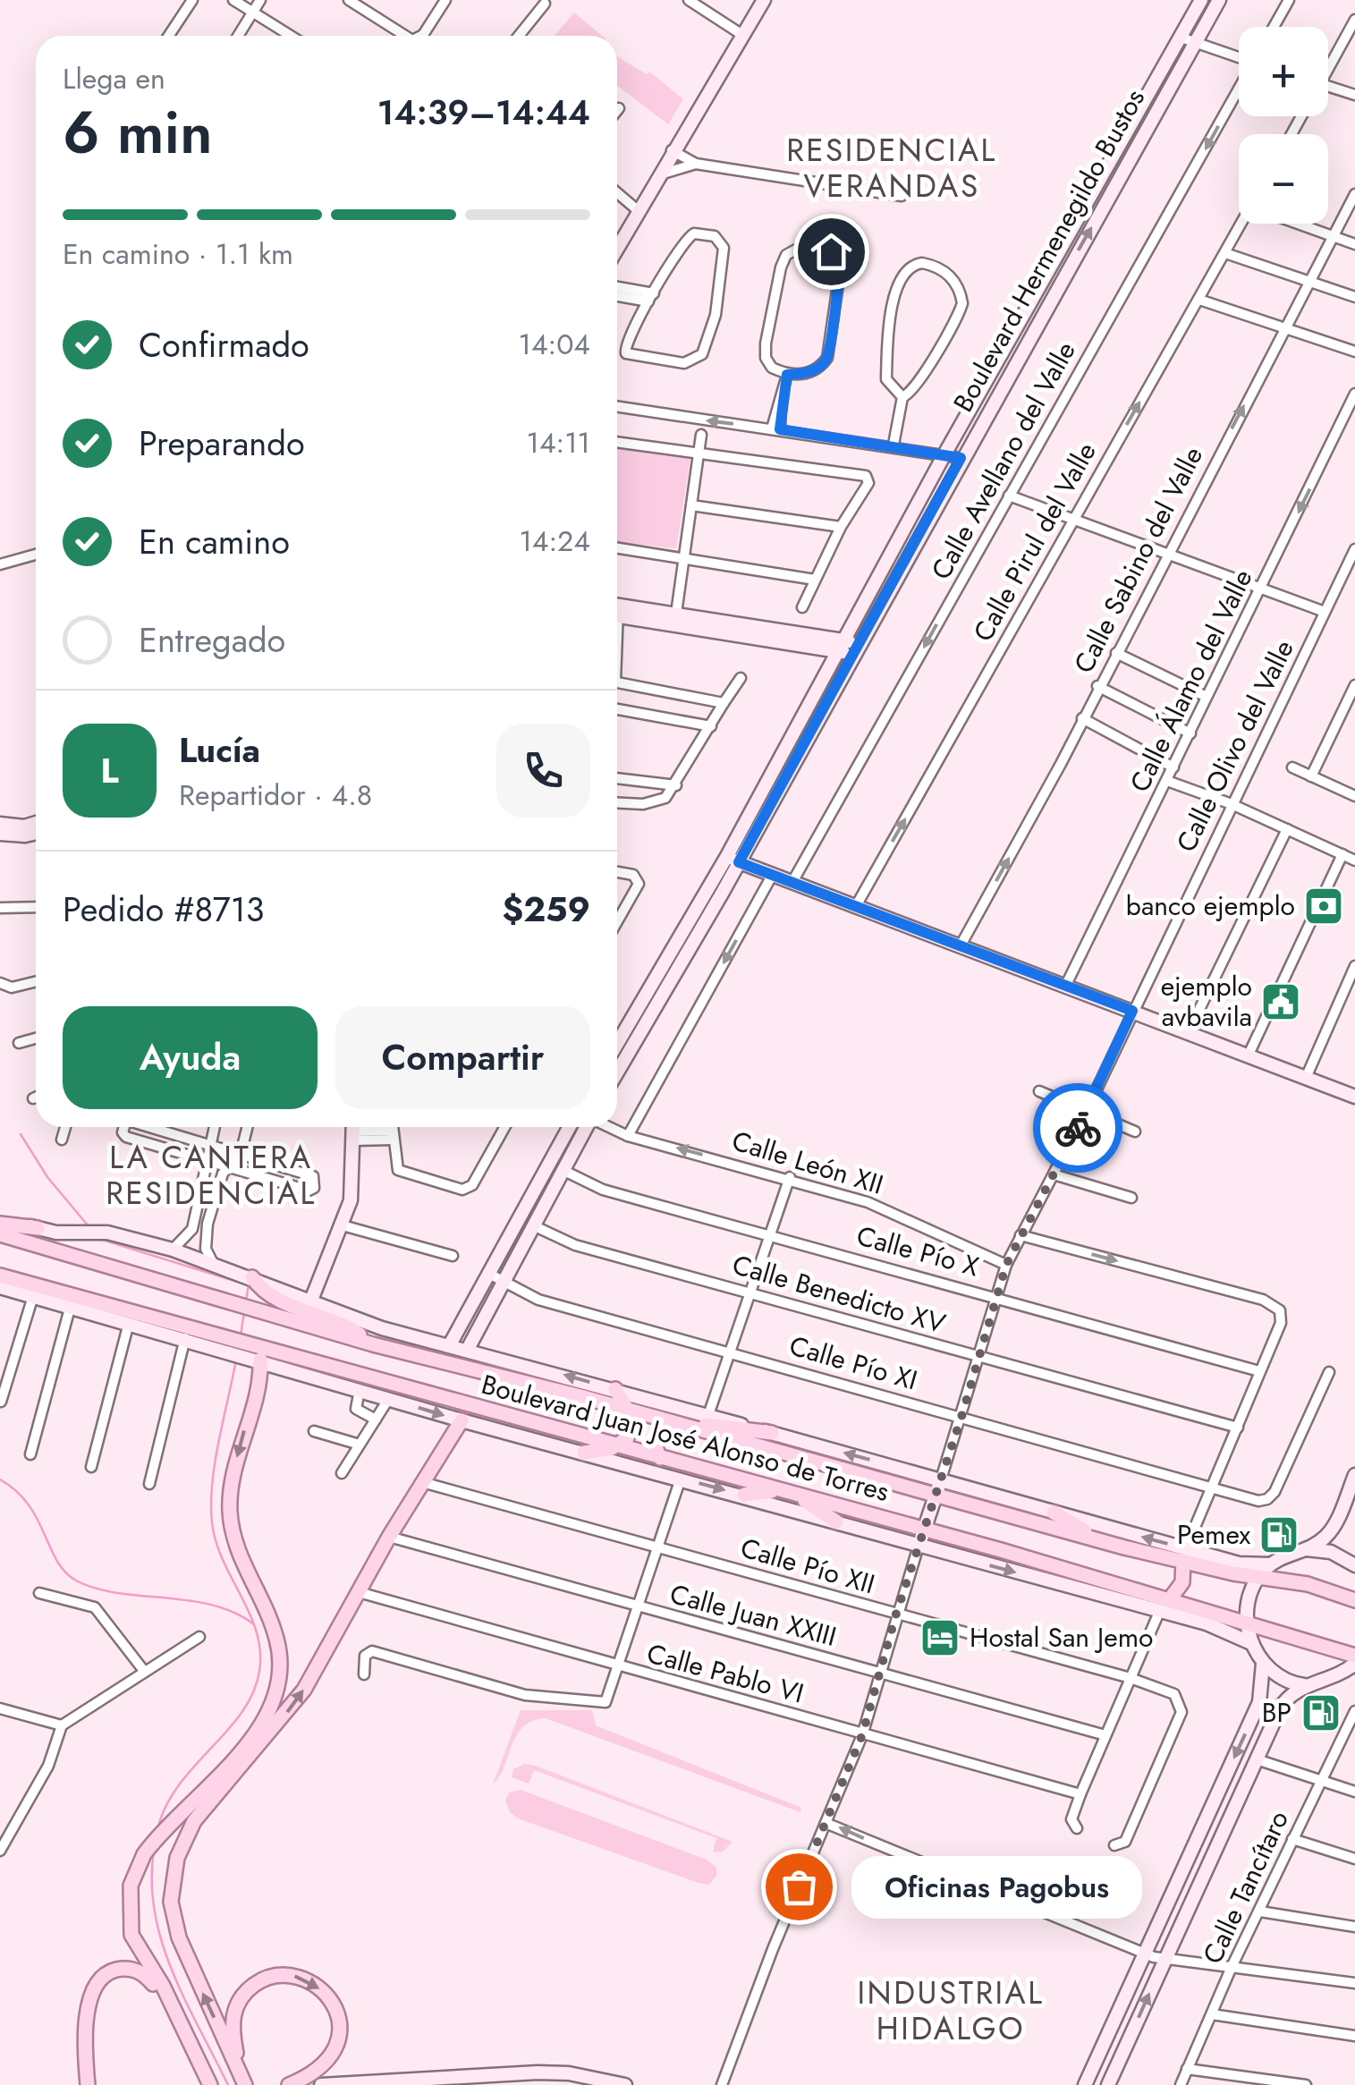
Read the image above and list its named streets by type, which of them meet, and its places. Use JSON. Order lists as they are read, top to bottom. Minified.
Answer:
{"streets":{"main road":["Boulevard Juan José Alonso de Torres"],"street":["Boulevard Hermenegildo Bustos","Calle Avellano del Valle","Calle Pirul del Valle","Calle Sabino del Valle","Calle Álamo del Valle","Calle Olivo del Valle","Calle León XII","Calle Pío X","Calle Benedicto XV","Calle Pío XI","Calle Pío XII","Calle Juan XXIII","Calle Pablo VI","Calle Tancítaro"]},"crossings":[["Calle Olivo del Valle","Calle León XII"],["Calle Olivo del Valle","Calle Pío X"],["Calle Olivo del Valle","Calle Benedicto XV"],["Calle Olivo del Valle","Calle Pío XI"],["Calle Olivo del Valle","Boulevard Juan José Alonso de Torres"]],"one_way":["Calle Avellano del Valle","Calle Pirul del Valle","Calle Sabino del Valle","Calle León XII"],"districts":["RESIDENCIAL VERANDAS","LA CANTERA RESIDENCIAL","INDUSTRIAL HIDALGO"],"places":{"bank":["banco ejemplo"],"public building":["ejemplo avbavila"],"fuel station":["Pemex","BP"],"hotel":["Hostal San Jemo"],"other":["Oficinas Pagobus"]},"page":{"map_buttons":["+","−"],"heading":["6 min","Llega en","14:39–14:44"],"panel":["Lucía","Repartidor · 4.8","Pedido #8713","$259"],"bar":"En camino · 1.1 km","list":[["Confirmado","14:04"],["Preparando","14:11"],["En camino","14:24"],"Entregado"],"round":"L","buttons":["Ayuda","Compartir"],"bubble":"Oficinas Pagobus"}}
